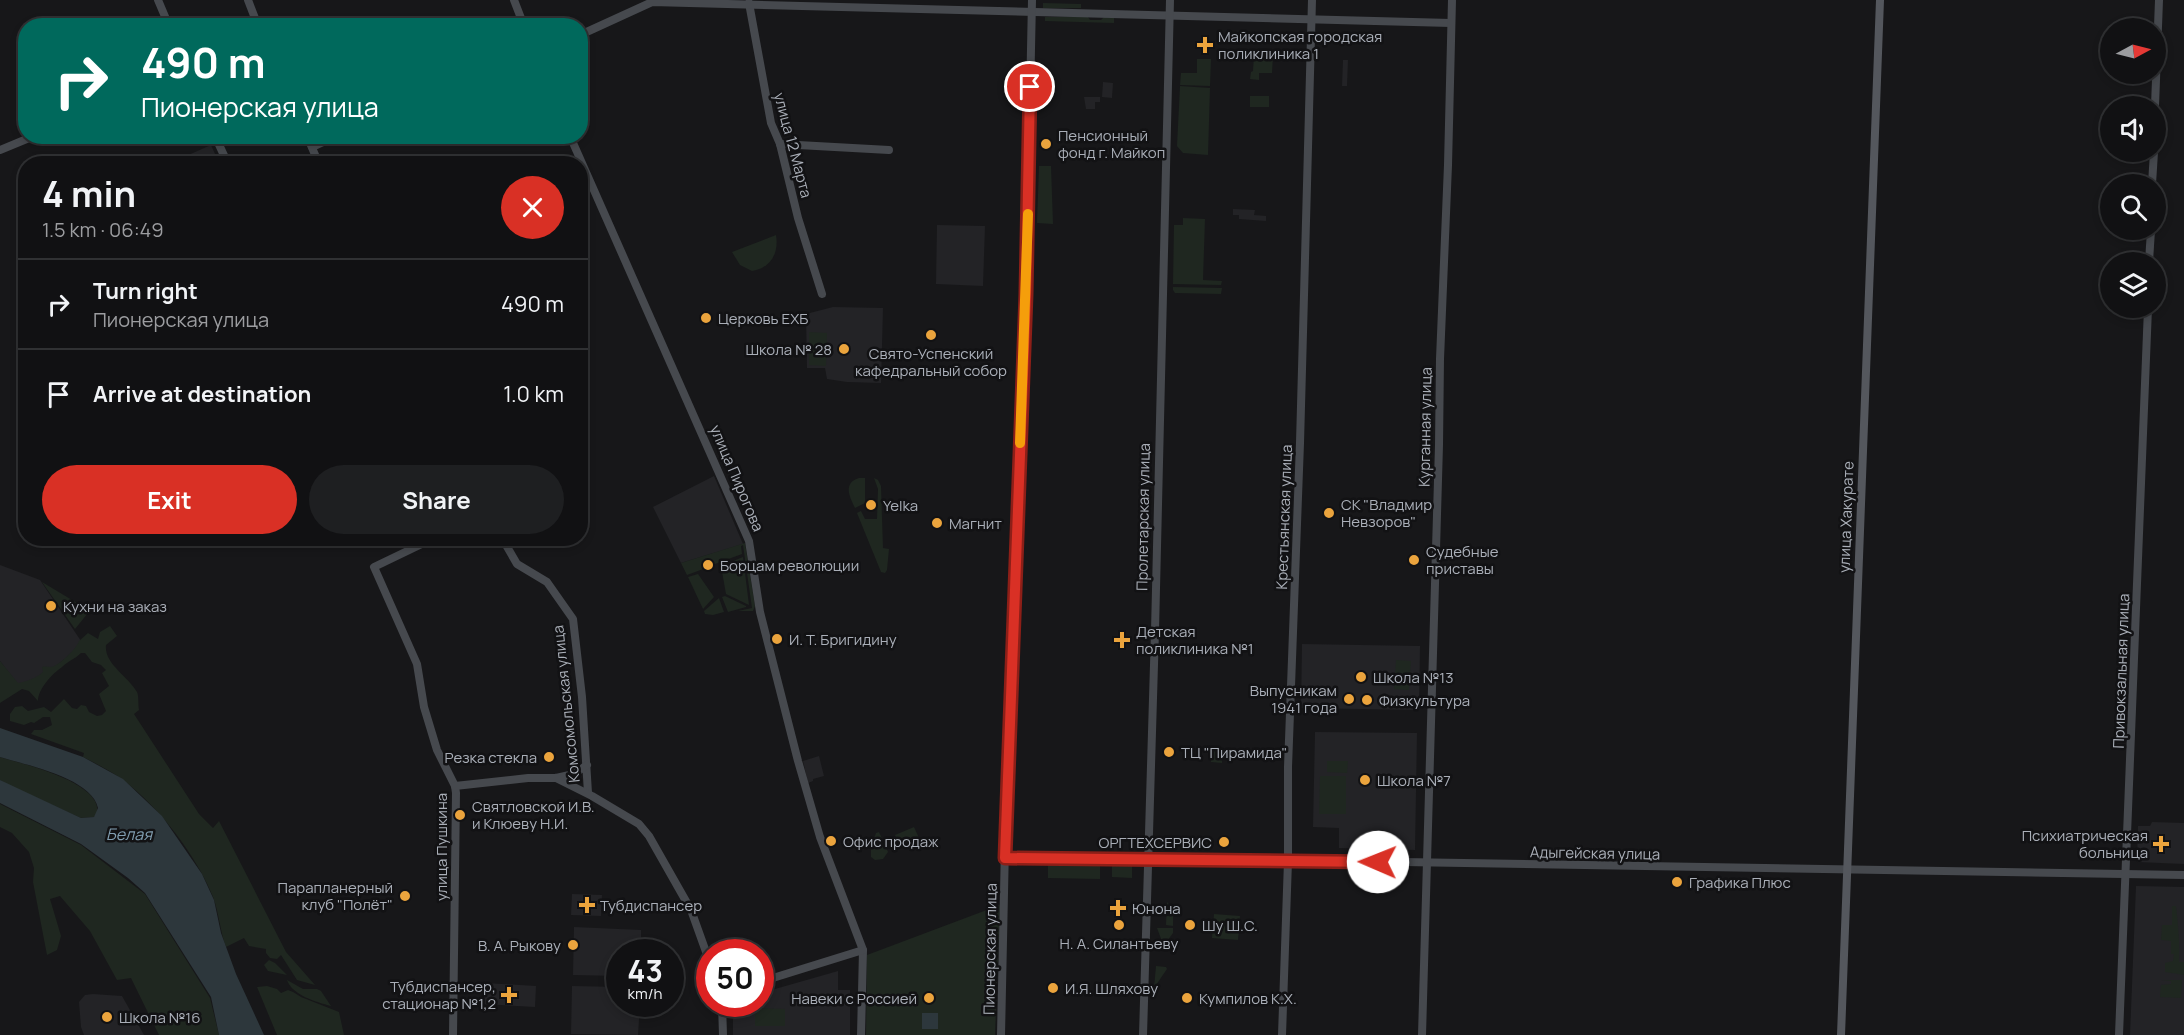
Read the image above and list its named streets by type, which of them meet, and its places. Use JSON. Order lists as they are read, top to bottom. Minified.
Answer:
{"streets":{"main road":["улица Хакурате"],"street":["улица 12 Марта","Курганная улица","улица Пирогова","Пролетарская улица","Крестьянская улица","Привокзальная улица","Комсомольская улица","улица Пушкина","Адыгейская улица","Пионерская улица"]},"crossings":[["Курганная улица","Адыгейская улица"],["Пролетарская улица","Адыгейская улица"],["Крестьянская улица","Адыгейская улица"],["улица Хакурате","Адыгейская улица"],["Привокзальная улица","Адыгейская улица"],["Адыгейская улица","Пионерская улица"]],"water":["Белая"],"places":{"health":["Майкопская городская поликлиника 1","Детская поликлиника №1","Психиатрическая больница","Тубдиспансер","Юнона","Тубдиспансер, стационар №1,2"],"other":["Пенсионный фонд г. Майкоп","Церковь ЕХБ","Свято-Успенский кафедральный собор","Школа № 28","Yelka","СК \"Владмир Невзоров\"","Магнит","Судебные приставы","Борцам революции","Кухни на заказ","И. Т. Бригидину","Школа №13","Выпусникам 1941 года","Физкультура","ТЦ \"Пирамида\"","Резка стекла","Школа №7","Святловской И.В. и Клюеву Н.И.","Офис продаж","ОРГТЕХСЕРВИС","Графика Плюс","Парапланерный клуб \"Полёт\"","Н. А. Силантьеву","Шу Ш.С.","В. А. Рыкову","И.Я. Шляхову","Навеки с Россией","Кумпилов К.Х.","Школа №16"]},"north":"right","page":{"turn":["490 m","Пионерская улица"],"heading":["4 min","1.5 km · 06:49"],"list":[{"name":"Turn right","note":"Пионерская улица","value":"490 m"},{"name":"Arrive at destination","value":"1.0 km"}],"buttons":["Exit","Share"],"speed":"43 km/h","limit":"50"}}
